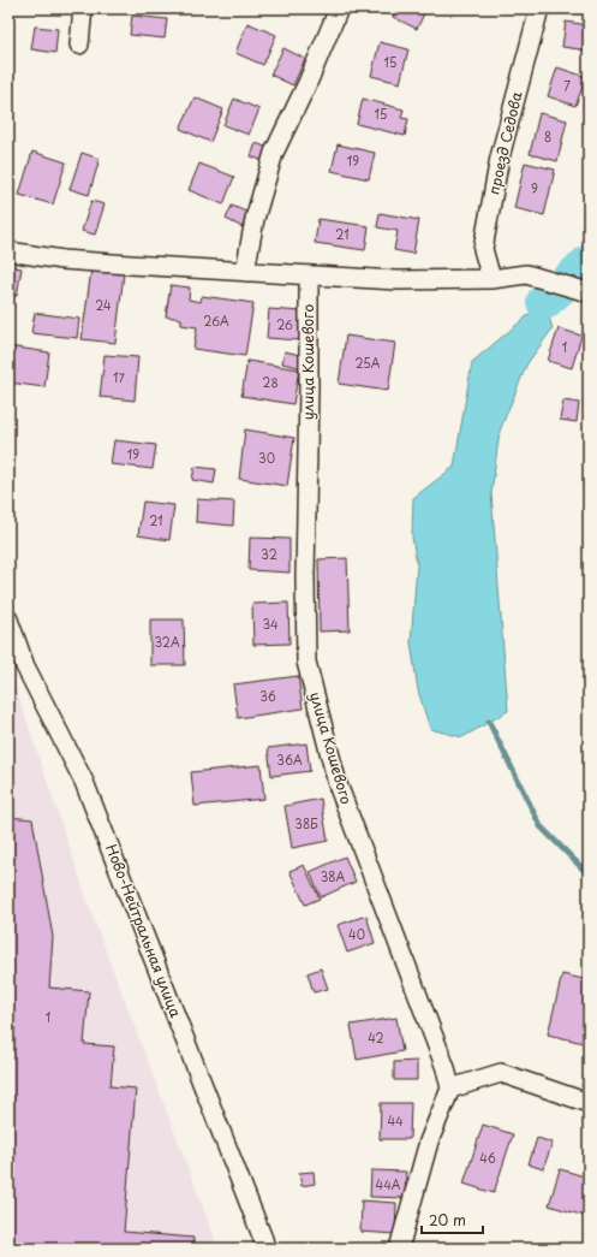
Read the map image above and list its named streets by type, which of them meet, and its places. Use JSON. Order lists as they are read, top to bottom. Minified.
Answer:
{"streets":{"street":["проезд Седова","улица Кошевого","Ново-Нейтральная улица"]},"house_numbers":["15","7","15","8","19","9","21","24","26А","26","1","25А","17","28","19","30","21","32","34","32А","36","36А","38Б","38А","40","1","42","44","46","44А"],"scale_bar":"20 m"}
